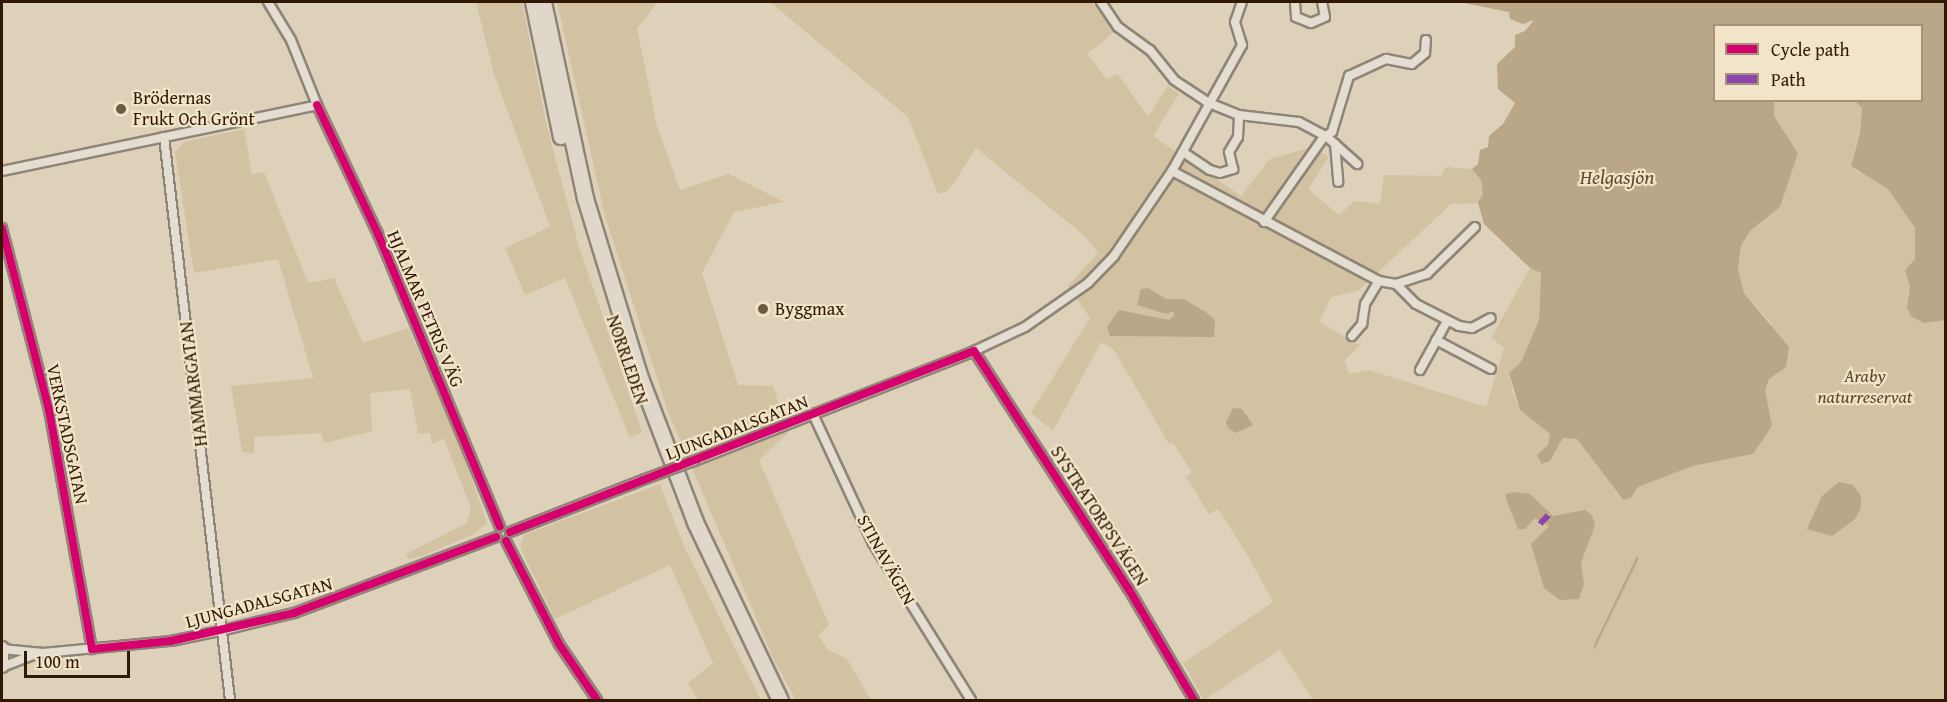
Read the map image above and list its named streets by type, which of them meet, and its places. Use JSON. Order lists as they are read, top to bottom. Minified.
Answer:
{"streets":{"highway":["NORRLEDEN"],"street":["HJALMAR PETRIS VÄG","HAMMARGATAN","LJUNGADALSGATAN","VERKSTADSGATAN","SYSTRATORPSVÄGEN","STINAVÄGEN"]},"crossings":[["HAMMARGATAN","LJUNGADALSGATAN"],["LJUNGADALSGATAN","VERKSTADSGATAN"],["LJUNGADALSGATAN","SYSTRATORPSVÄGEN"],["LJUNGADALSGATAN","STINAVÄGEN"]],"water":["Helgasjön"],"parks":["Araby naturreservat"],"places":["Brödernas Frukt Och Grönt","Byggmax"],"legend":["Cycle path","Path"],"scale_bar":"100 m"}
